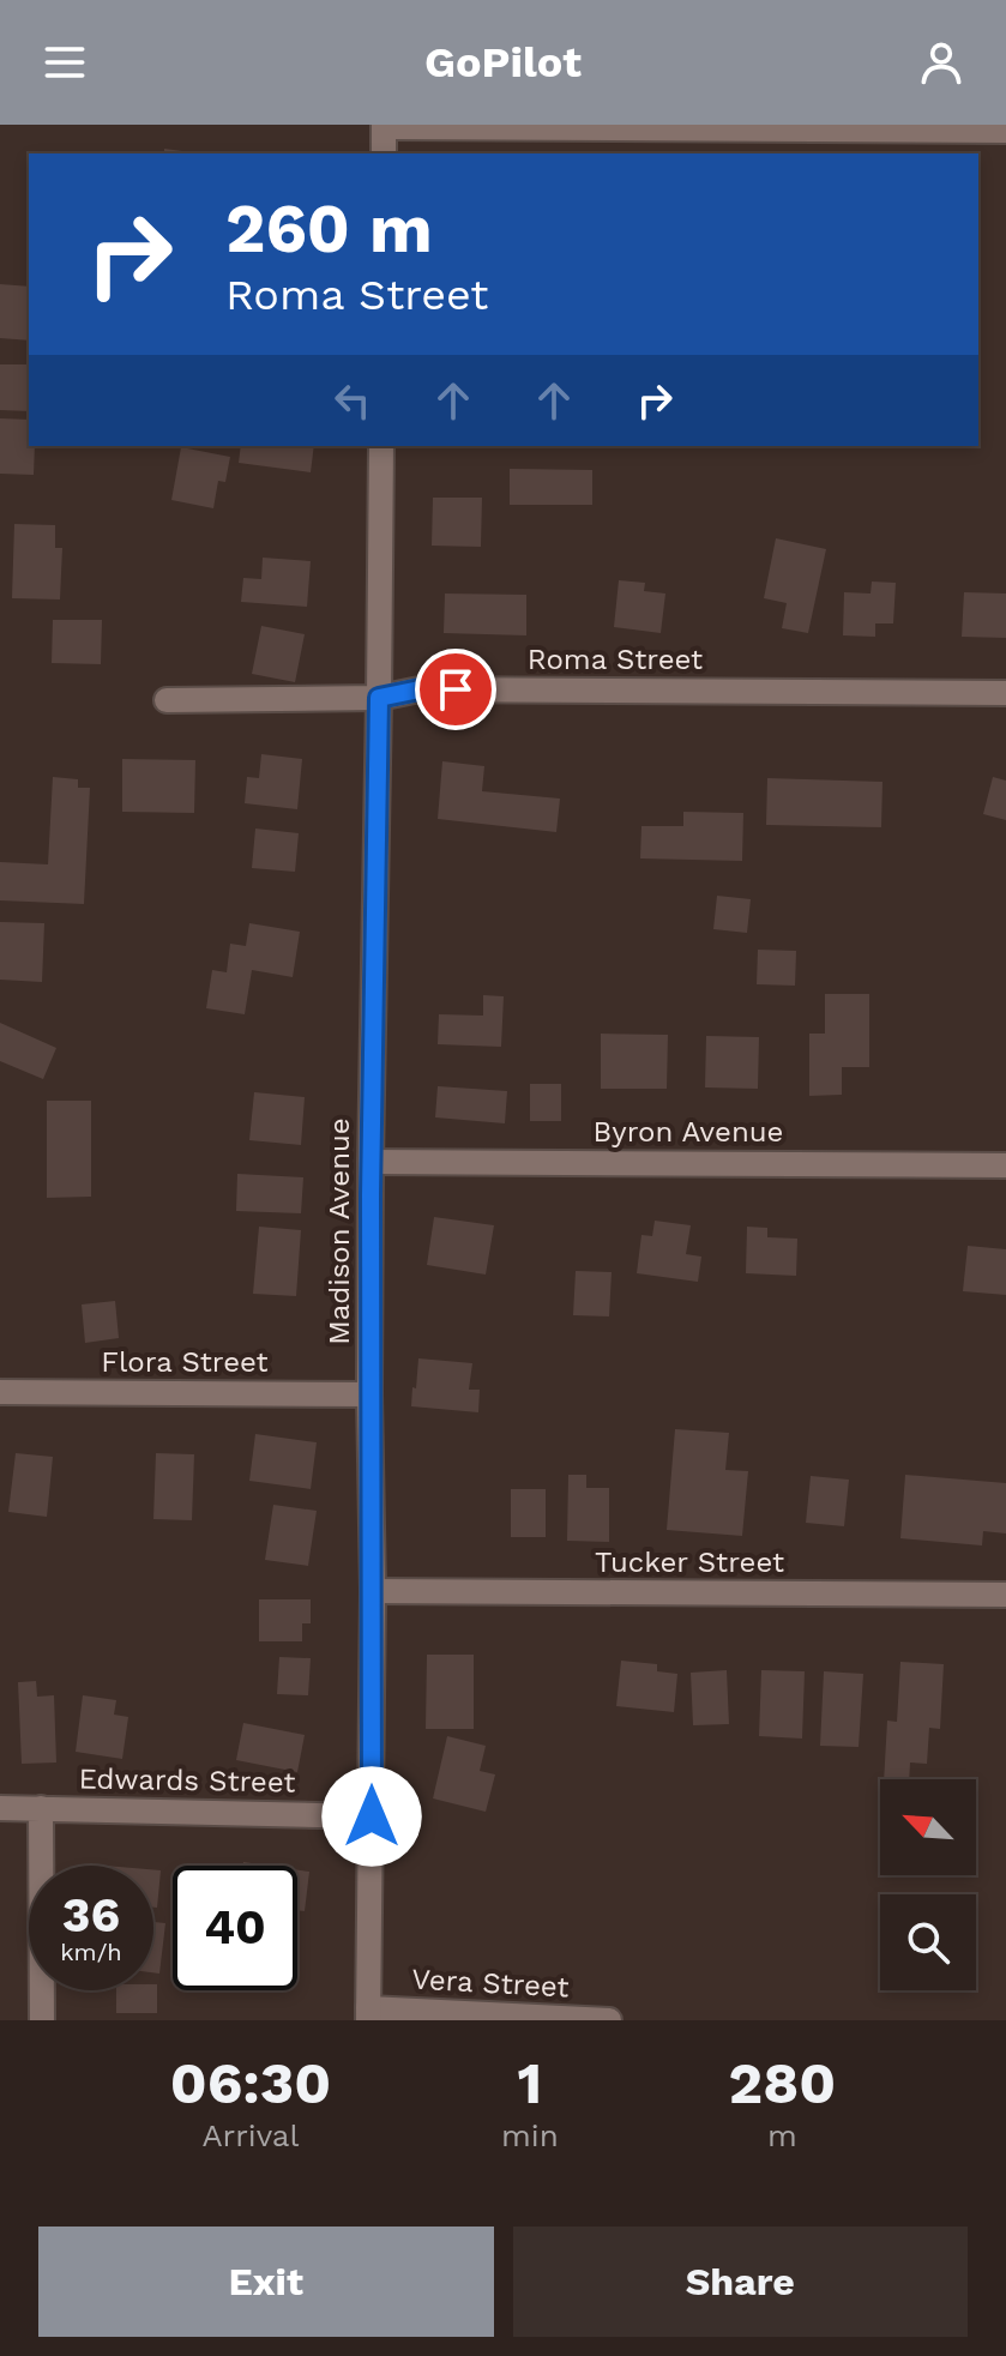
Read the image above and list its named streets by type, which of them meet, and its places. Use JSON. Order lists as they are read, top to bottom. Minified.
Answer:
{"streets":{"street":["Roma Street","Byron Avenue","Madison Avenue","Flora Street","Tucker Street","Edwards Street","Vera Street"]},"crossings":[["Roma Street","Madison Avenue"],["Byron Avenue","Madison Avenue"],["Madison Avenue","Flora Street"],["Madison Avenue","Tucker Street"],["Madison Avenue","Edwards Street"],["Madison Avenue","Vera Street"]],"north":"top left","page":{"header":"GoPilot","turn":["260 m","Roma Street"],"speed":"36 km/h","limit":"40","eta":["06:30","Arrival","1","min","280","m"],"buttons":["Exit","Share"]}}
